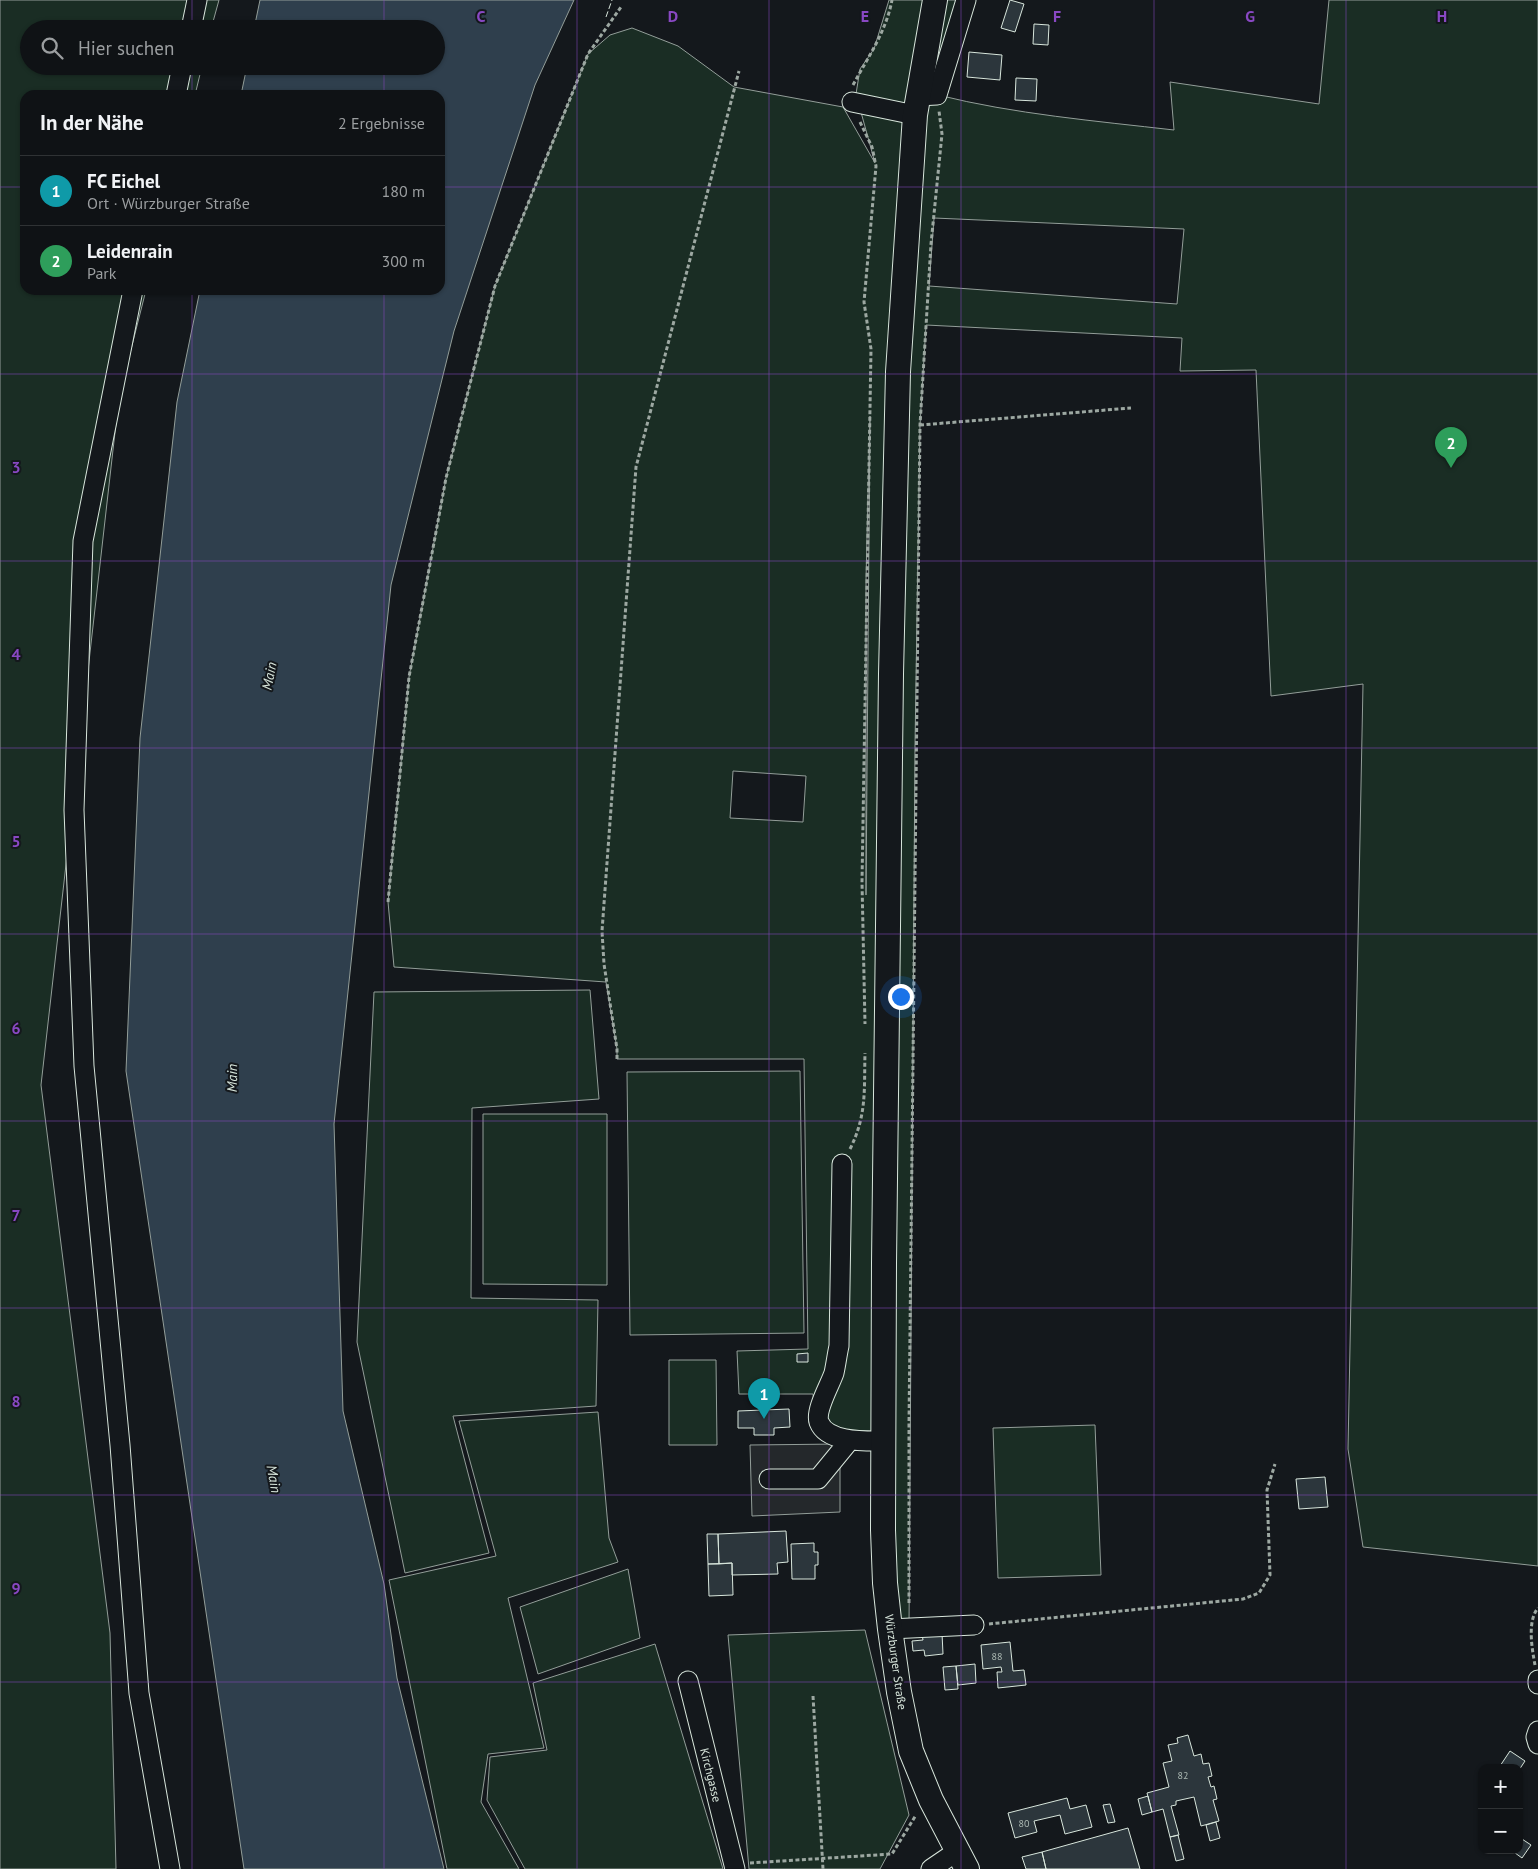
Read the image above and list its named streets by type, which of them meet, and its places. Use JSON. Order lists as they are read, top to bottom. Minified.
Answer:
{"streets":{"main road":["Würzburger Straße"],"street":["Kirchgasse"]},"water":["Main"],"house_numbers":["88","82","80"],"page":{"search":"Hier suchen","heading":["In der Nähe","2 Ergebnisse"],"list":[{"mark":"1","name":"FC Eichel","note":"Ort · Würzburger Straße","value":"180 m"},{"mark":"2","name":"Leidenrain","note":"Park","value":"300 m"}],"pins":["2","1"],"map_buttons":["+","−"]},"grid":{"columns":["C","D","E","F","G","H"],"rows":["3","4","5","6","7","8","9"]}}
